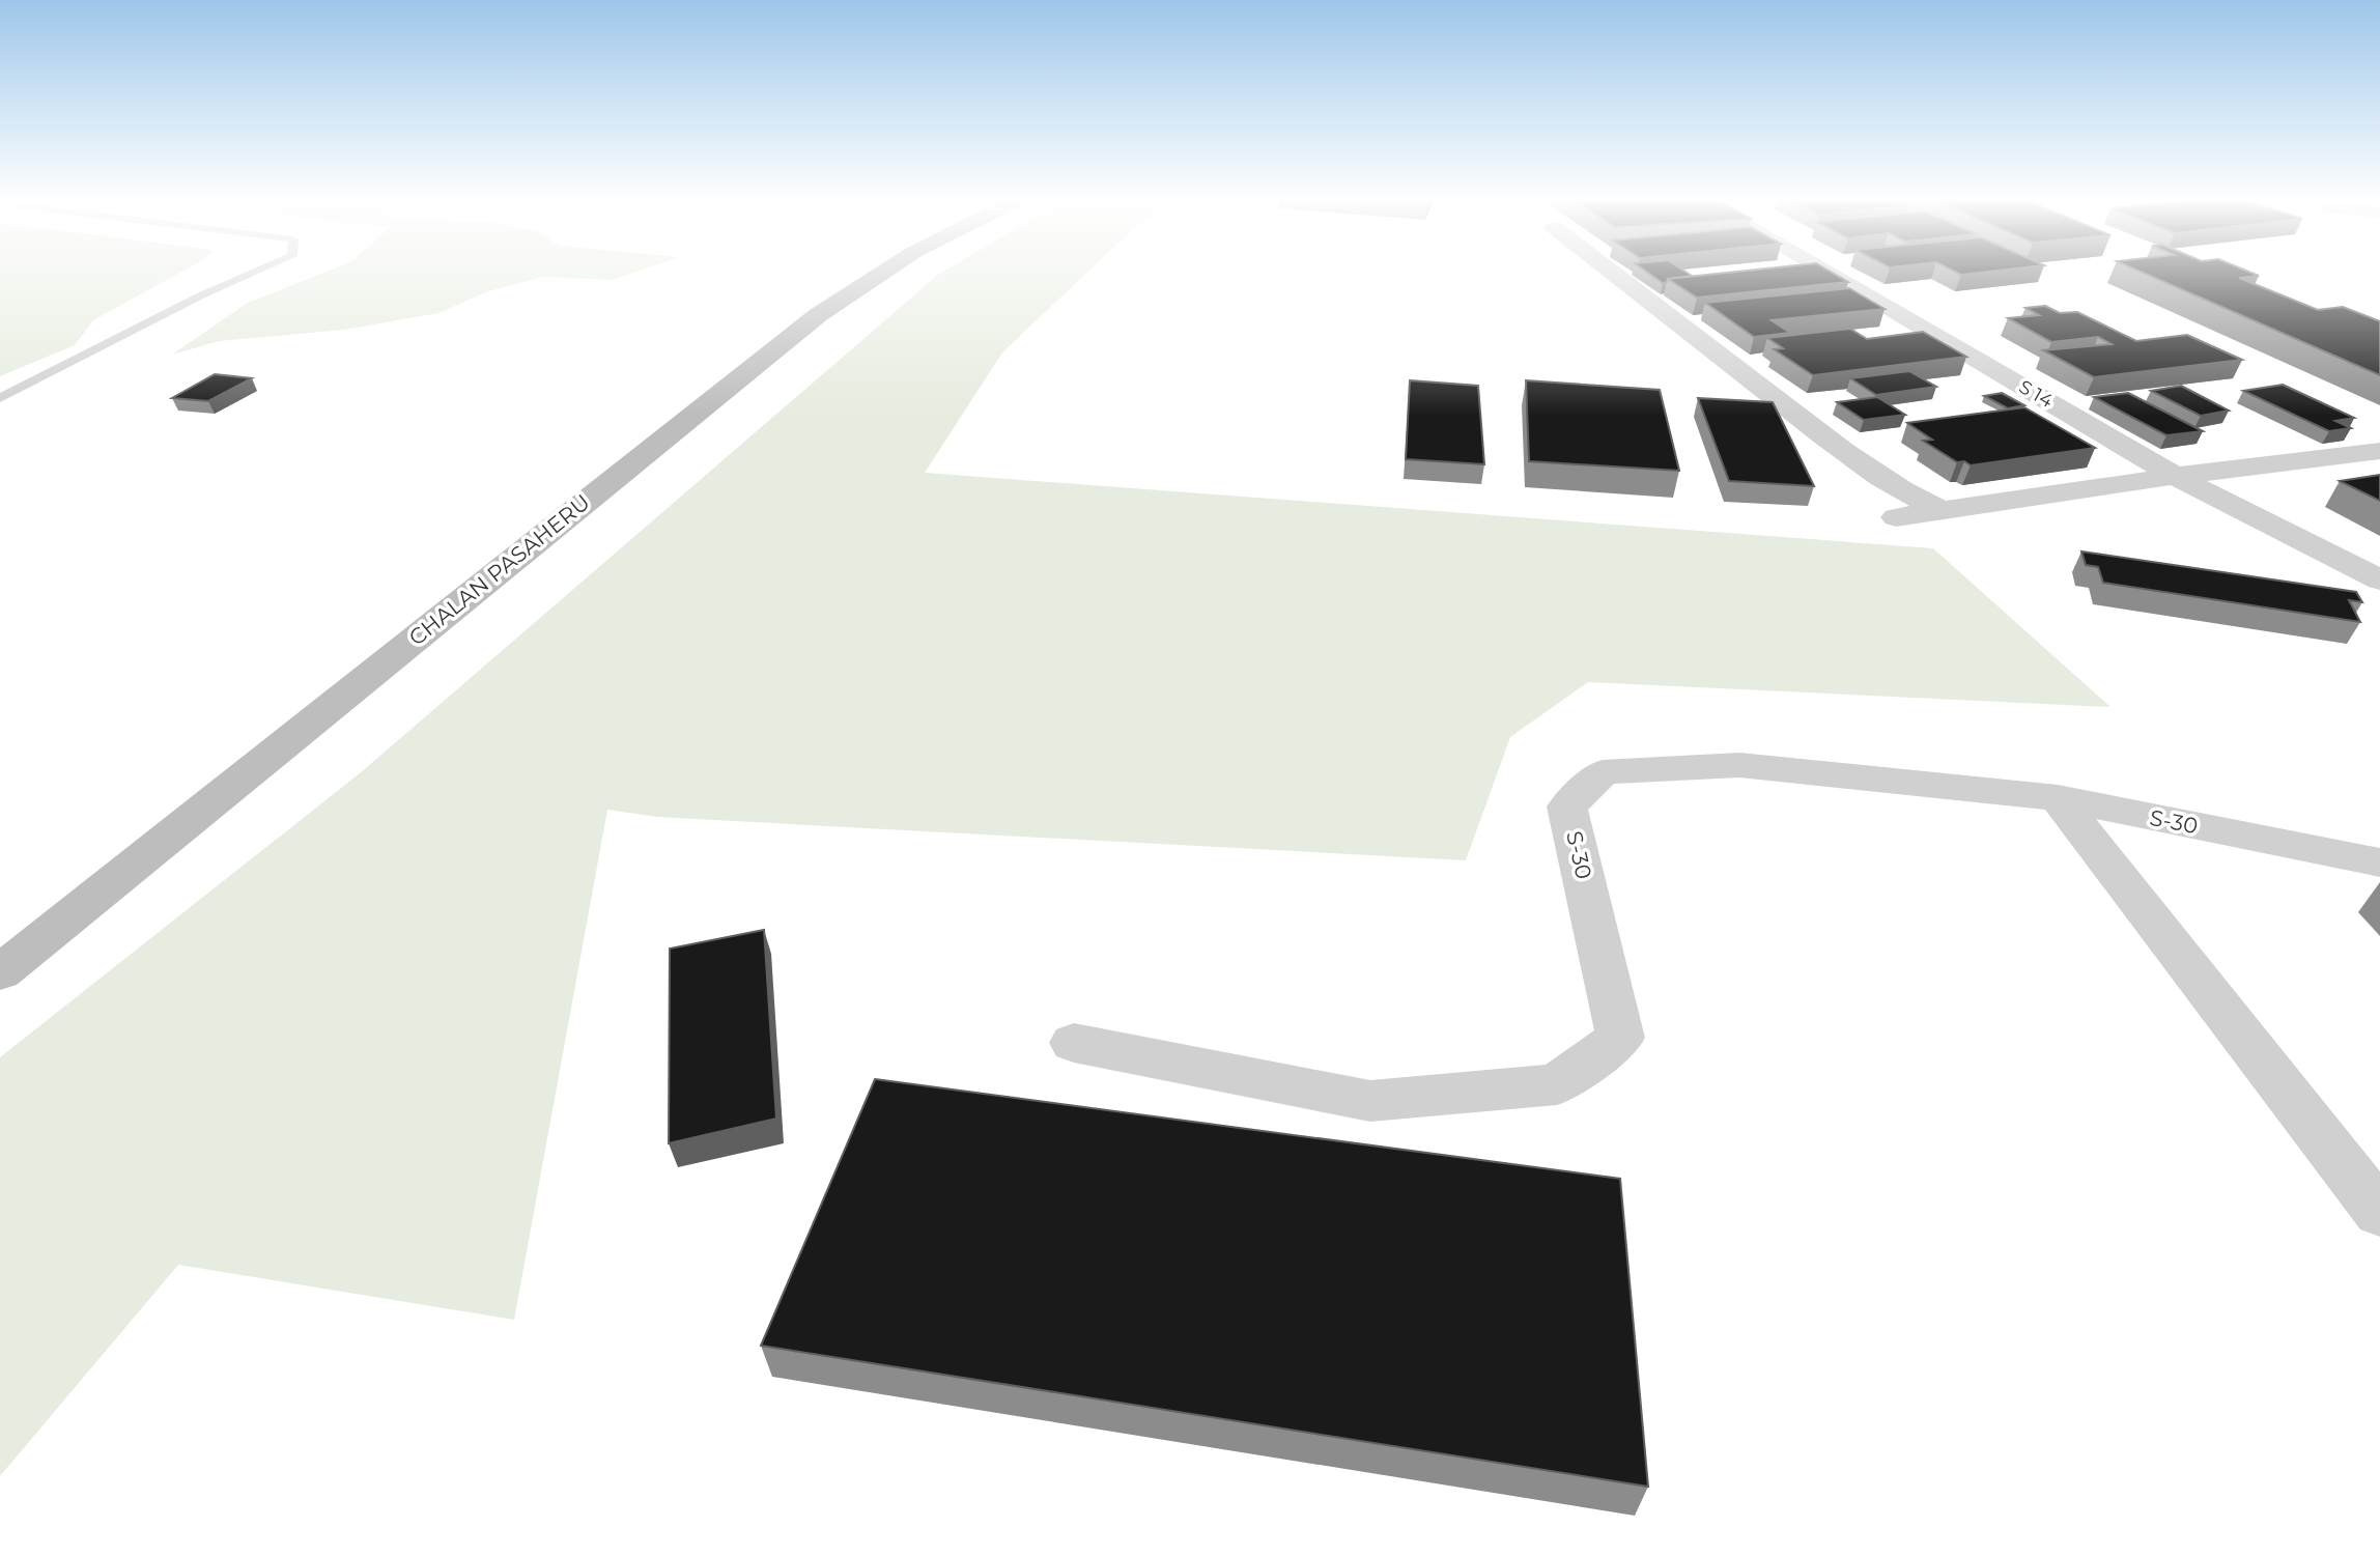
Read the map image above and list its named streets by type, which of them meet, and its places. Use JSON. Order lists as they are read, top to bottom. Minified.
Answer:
{"streets":{"main road":["CHALAN PASAHERU"],"street":["S 14","S-30"]}}
